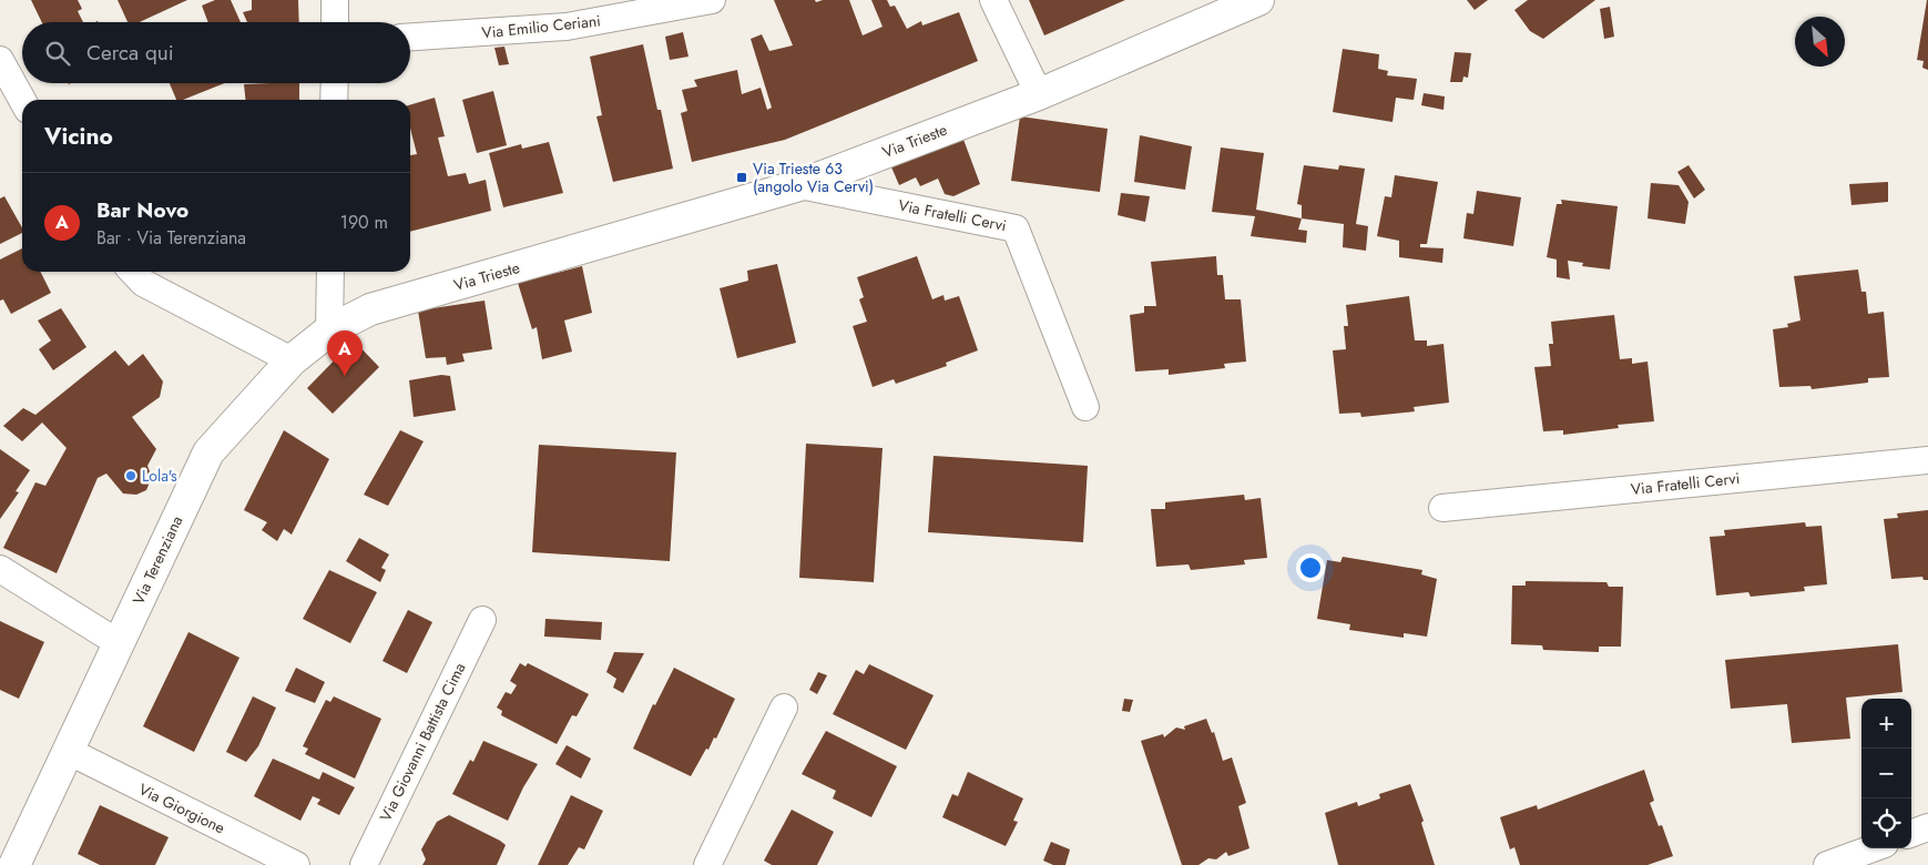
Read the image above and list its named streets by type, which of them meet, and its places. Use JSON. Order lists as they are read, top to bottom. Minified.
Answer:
{"streets":{"street":["Via Emilio Ceriani","Via Trieste","Via Fratelli Cervi","Via Terenziana","Via Giovanni Battista Cima","Via Giorgione"]},"crossings":[["Via Trieste","Via Fratelli Cervi"],["Via Trieste","Via Terenziana"],["Via Terenziana","Via Giorgione"]],"places":{"transit":["Via Trieste 63 (angolo Via Cervi)"],"other":["Lola's"]},"north":"bottom right","page":{"search":"Cerca qui","heading":"Vicino","list":[{"mark":"A","name":"Bar Novo","note":"Bar · Via Terenziana","value":"190 m"}],"pins":"A","map_buttons":["+","−"]}}
